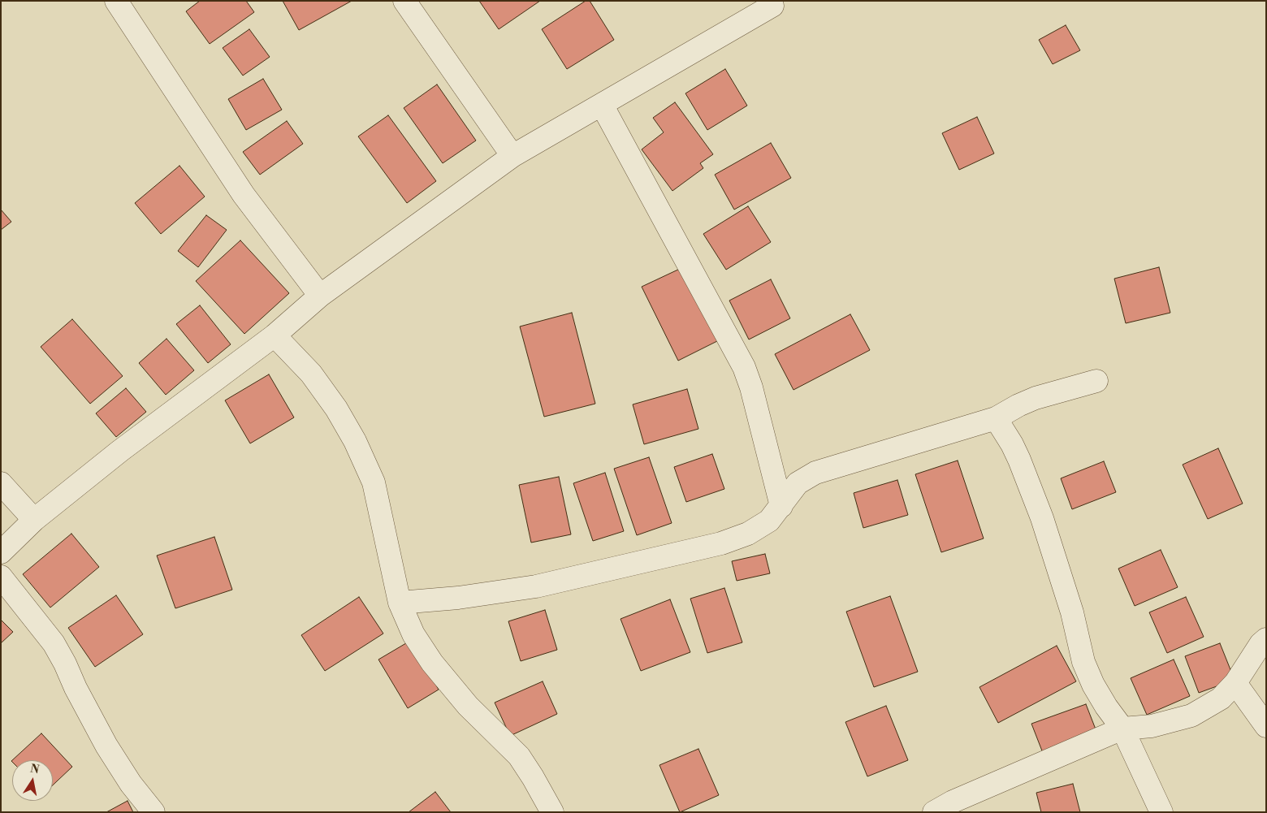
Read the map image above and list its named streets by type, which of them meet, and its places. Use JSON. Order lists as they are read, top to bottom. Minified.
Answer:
{"north":"top"}
